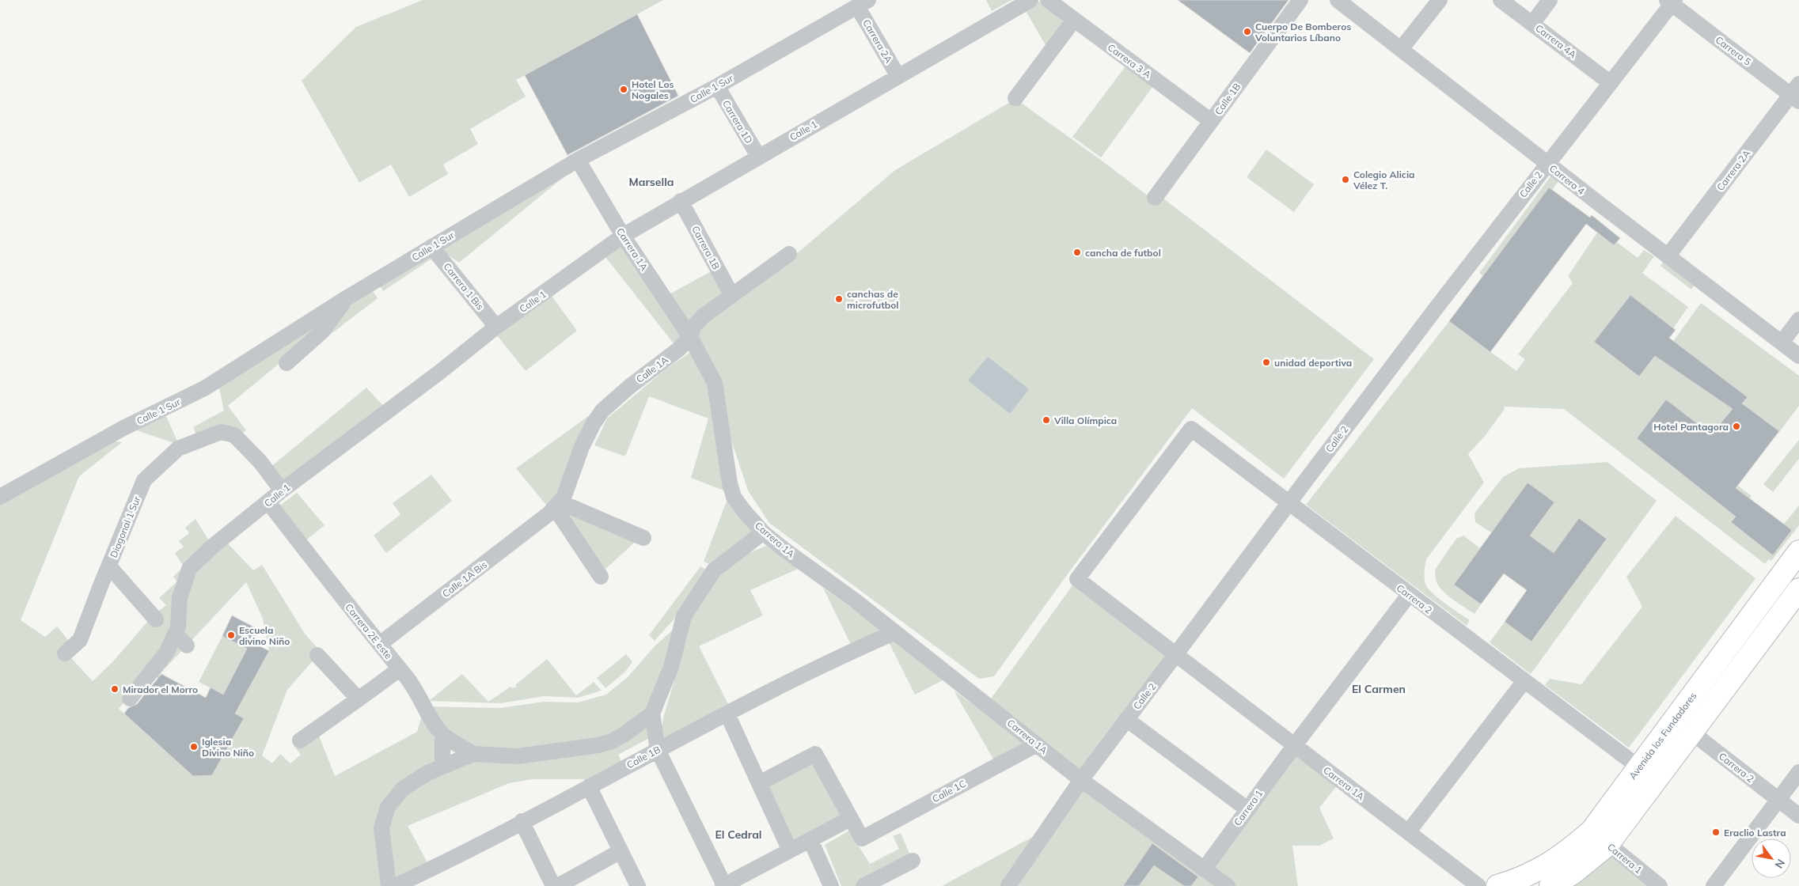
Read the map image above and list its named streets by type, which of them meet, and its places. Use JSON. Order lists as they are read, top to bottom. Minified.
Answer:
{"streets":{"main road":["Avenida los Fundadores"],"street":["Carrera 2A","Carrera 4A","Carrera 5","Carrera 3 A","Calle 1 Sur","Calle 1B","Carrera 1D","Calle 1","Carrera 4","Calle 2","Carrera 1B","Carrera 1A","Carrera 1 Bis","Calle 1A","Diagonal 1 Sur","Calle 1A Bis","Carrera 2","Carrera 2E este","Calle 1C","Carrera 1"]},"crossings":[["Carrera 2A","Carrera 5"],["Carrera 2A","Calle 1 Sur"],["Carrera 2A","Calle 1"],["Carrera 2A","Carrera 4"],["Carrera 4A","Calle 2"],["Carrera 5","Calle 2"],["Carrera 3 A","Calle 1B"],["Calle 1 Sur","Carrera 1D"],["Calle 1 Sur","Carrera 1A"],["Calle 1 Sur","Carrera 1 Bis"],["Calle 1B","Carrera 1A"],["Carrera 1D","Calle 1"],["Calle 1","Carrera 1B"],["Calle 1","Carrera 1A"],["Calle 1","Carrera 1 Bis"],["Calle 1","Diagonal 1 Sur"],["Calle 1","Carrera 2E este"],["Carrera 4","Calle 2"],["Calle 2","Carrera 1A"],["Calle 2","Carrera 2"],["Carrera 1B","Calle 1A"],["Carrera 1A","Calle 1A"],["Carrera 1A","Carrera 2"],["Carrera 1A","Calle 1C"],["Carrera 1A","Carrera 1"],["Calle 1A","Calle 1A Bis"],["Calle 1A Bis","Carrera 2E este"],["Carrera 2","Avenida los Fundadores"],["Carrera 2","Carrera 1"],["Avenida los Fundadores","Carrera 1"]],"districts":["Marsella","El Carmen","El Cedral"],"places":["Cuerpo De Bomberos Voluntarios Líbano","Hotel Los Nogales","Colegio Alicia Vélez T.","cancha de futbol","canchas de microfutbol","unidad deportiva","Villa Olímpica","Hotel Pantagora","Escuela divino Niño","Mirador el Morro","Iglesia Divino Niño","Eraclio Lastra"],"north":"bottom right"}
